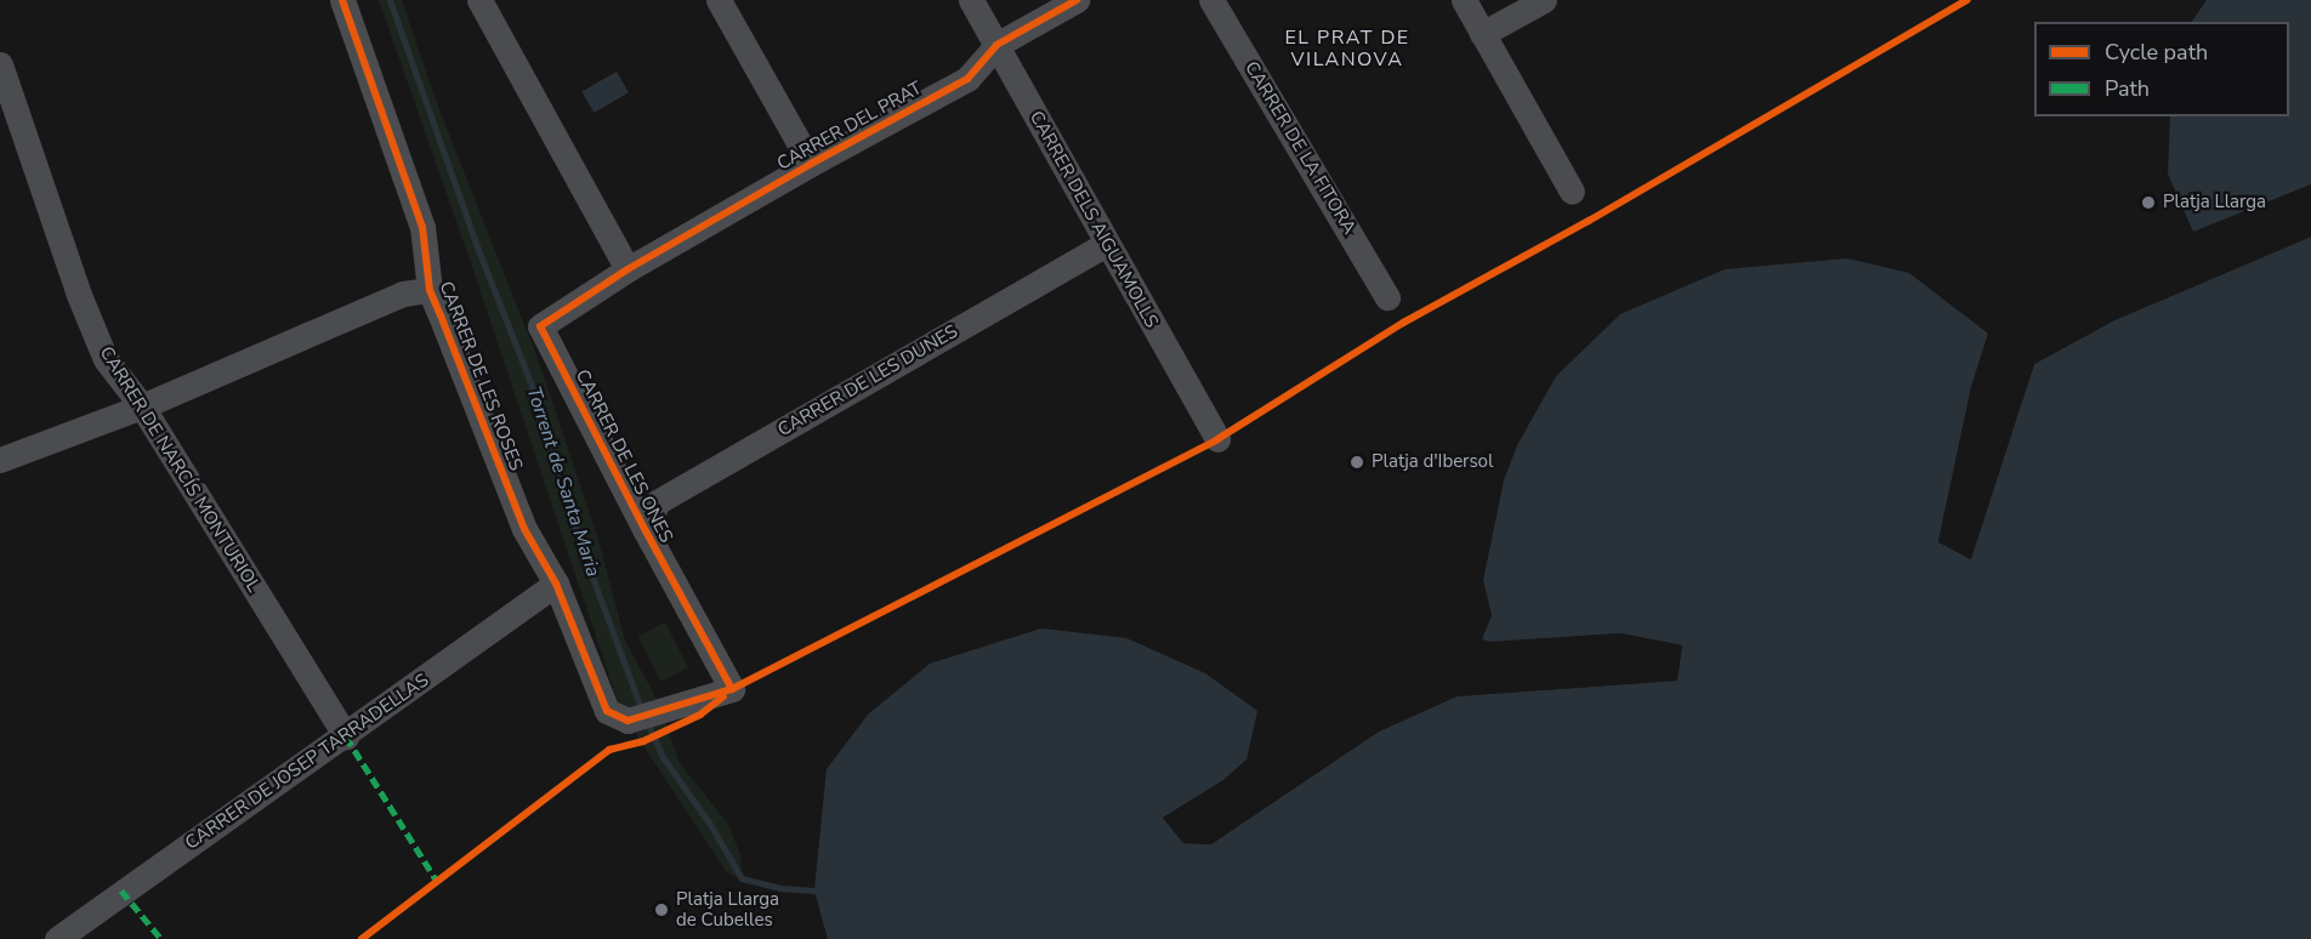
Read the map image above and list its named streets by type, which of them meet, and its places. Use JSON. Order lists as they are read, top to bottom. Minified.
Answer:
{"streets":{"street":["CARRER DEL PRAT","CARRER DE LA FITORA","CARRER DELS AIGUAMOLLS","CARRER DE LES ROSES","CARRER DE LES DUNES","CARRER DE LES ONES","CARRER DE NARCÍS MONTURIOL","CARRER DE JOSEP TARRADELLAS"]},"crossings":[["CARRER DEL PRAT","CARRER DELS AIGUAMOLLS"],["CARRER DEL PRAT","CARRER DE LES ONES"],["CARRER DELS AIGUAMOLLS","CARRER DE LES DUNES"],["CARRER DE LES ROSES","CARRER DE LES ONES"],["CARRER DE LES ROSES","CARRER DE JOSEP TARRADELLAS"],["CARRER DE LES DUNES","CARRER DE LES ONES"],["CARRER DE NARCÍS MONTURIOL","CARRER DE JOSEP TARRADELLAS"]],"districts":["EL PRAT DE VILANOVA"],"water":["Torrent de Santa Maria"],"places":["Platja Llarga","Platja d'Ibersol","Platja Llarga de Cubelles"],"legend":["Cycle path","Path"]}
